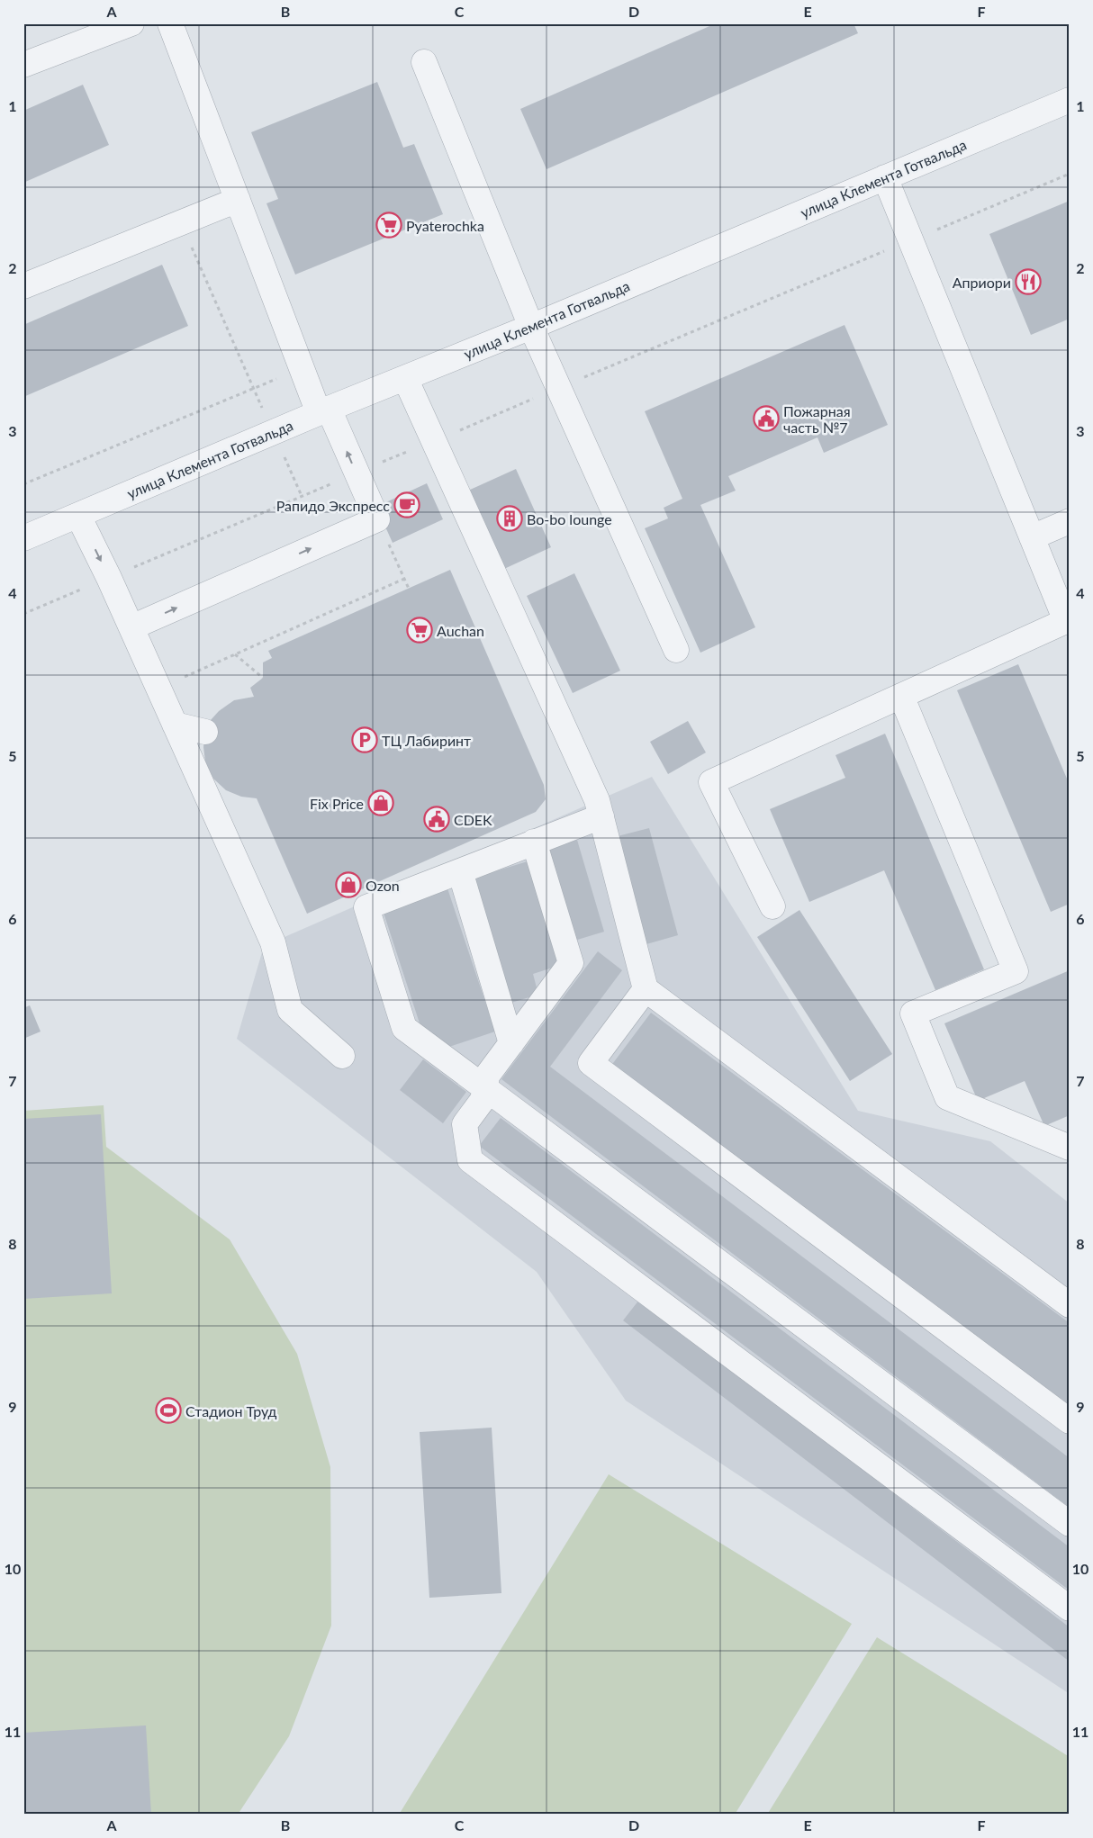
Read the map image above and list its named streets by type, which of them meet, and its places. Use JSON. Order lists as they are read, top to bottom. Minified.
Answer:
{"streets":{"street":["улица Клемента Готвальда"]},"places":{"supermarket":["Pyaterochka","Auchan"],"restaurant":["Априори"],"public building":["Пожарная часть №7","CDEK"],"cafe":["Рапидо Экспресс"],"building":["Bo-bo lounge"],"parking":["ТЦ Лабиринт"],"shop":["Fix Price","Ozon"],"sports":["Стадион Труд"]},"grid":{"columns":["A","B","C","D","E","F"],"rows":["1","2","3","4","5","6","7","8","9","10","11"]}}
